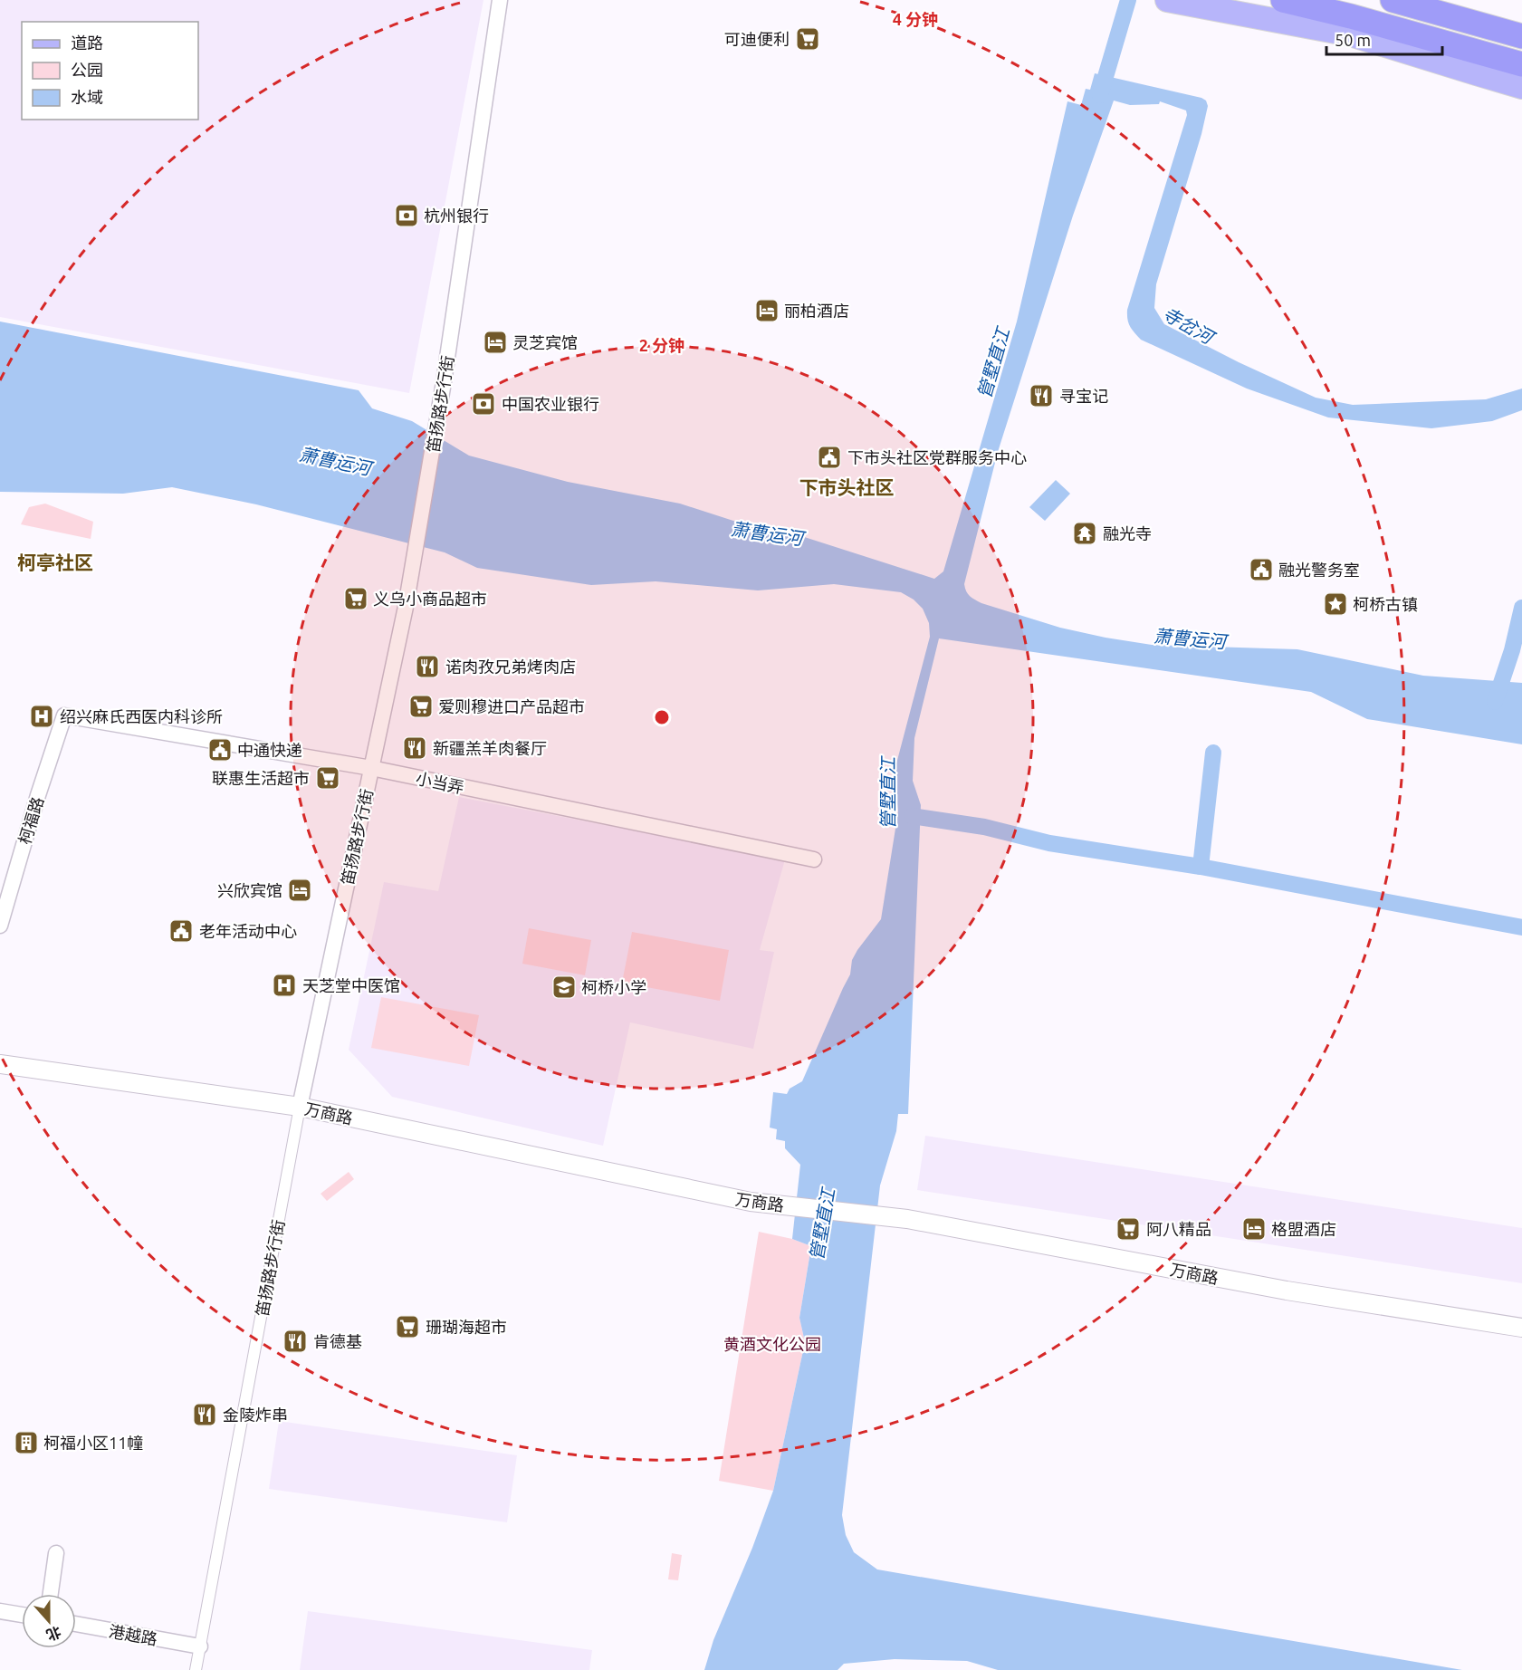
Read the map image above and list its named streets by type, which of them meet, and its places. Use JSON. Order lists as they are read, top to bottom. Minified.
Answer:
{"streets":{"street":["笛扬路步行街","小当弄","柯福路","万商路","港越路"]},"crossings":[["笛扬路步行街","小当弄"],["笛扬路步行街","万商路"],["笛扬路步行街","港越路"],["小当弄","柯福路"]],"districts":["下市头社区","柯亭社区"],"water":["寺岔河","管墅直江","萧曹运河"],"parks":["黄酒文化公园"],"places":{"supermarket":["可迪便利","义乌小商品超市","爱则穆进口产品超市","联惠生活超市","阿八精品","珊瑚海超市"],"bank":["杭州银行","中国农业银行"],"hotel":["丽柏酒店","灵芝宾馆","兴欣宾馆","格盟酒店"],"restaurant":["寻宝记","诺肉孜兄弟烤肉店","新疆羔羊肉餐厅","肯德基","金陵炸串"],"public building":["下市头社区党群服务中心","融光警务室","中通快递","老年活动中心"],"temple":["融光寺"],"place":["柯桥古镇"],"hospital":["绍兴麻氏西医内科诊所","天芝堂中医馆"],"school or university":["柯桥小学"],"building":["柯福小区11幢"]},"legend":["道路","公园","水域"],"scale_bar":"50 m","north":"bottom","rings":["4 分钟","2 分钟"]}
